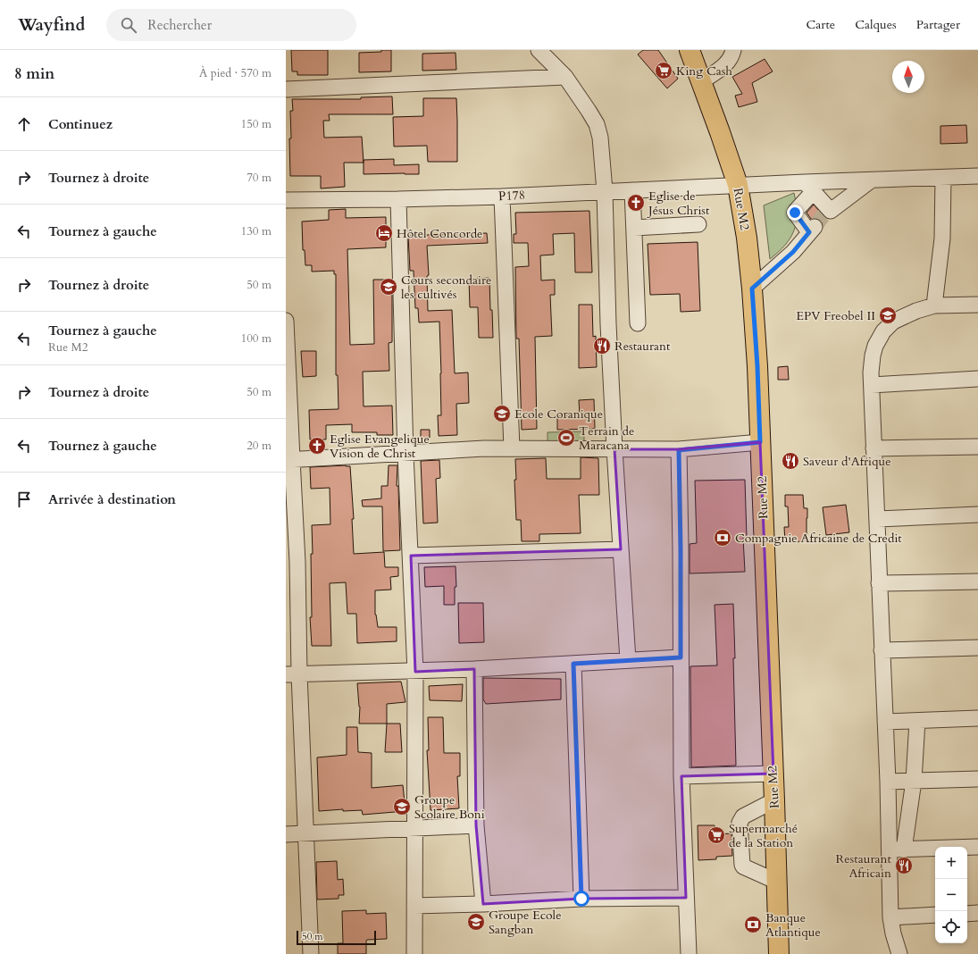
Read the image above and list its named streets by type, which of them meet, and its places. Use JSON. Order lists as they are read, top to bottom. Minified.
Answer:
{"streets":{"main road":["Rue M2"],"street":["P178"]},"crossings":[["P178","Rue M2"]],"places":{"supermarket":["King Cash","Supermarché de la Station"],"church":["Eglise de Jésus Christ","Eglise Evangelique Vision de Christ"],"hotel":["Hôtel Concorde"],"school or university":["Cours secondaire les cultivés","EPV Freobel II","Ecole Coranique","Groupe Scolaire Boni","Groupe Ecole Sangban"],"restaurant":["Restaurant","Saveur d'Afrique","Restaurant Africain"],"sports":["Terrain de Maracana"],"bank":["Compagnie Africaine de Credit","Banque Atlantique"]},"scale_bar":"50 m","north":"top","page":{"header":"Wayfind","search":"Rechercher","nav":["Carte","Calques","Partager"],"heading":["8 min","À pied · 570 m"],"list":[["Continuez","150 m"],["Tournez à droite","70 m"],["Tournez à gauche","130 m"],["Tournez à droite","50 m"],["Tournez à gauche","Rue M2","100 m"],["Tournez à droite","50 m"],["Tournez à gauche","20 m"],"Arrivée à destination"],"map_buttons":["+","−"],"scale":"50 m"}}
